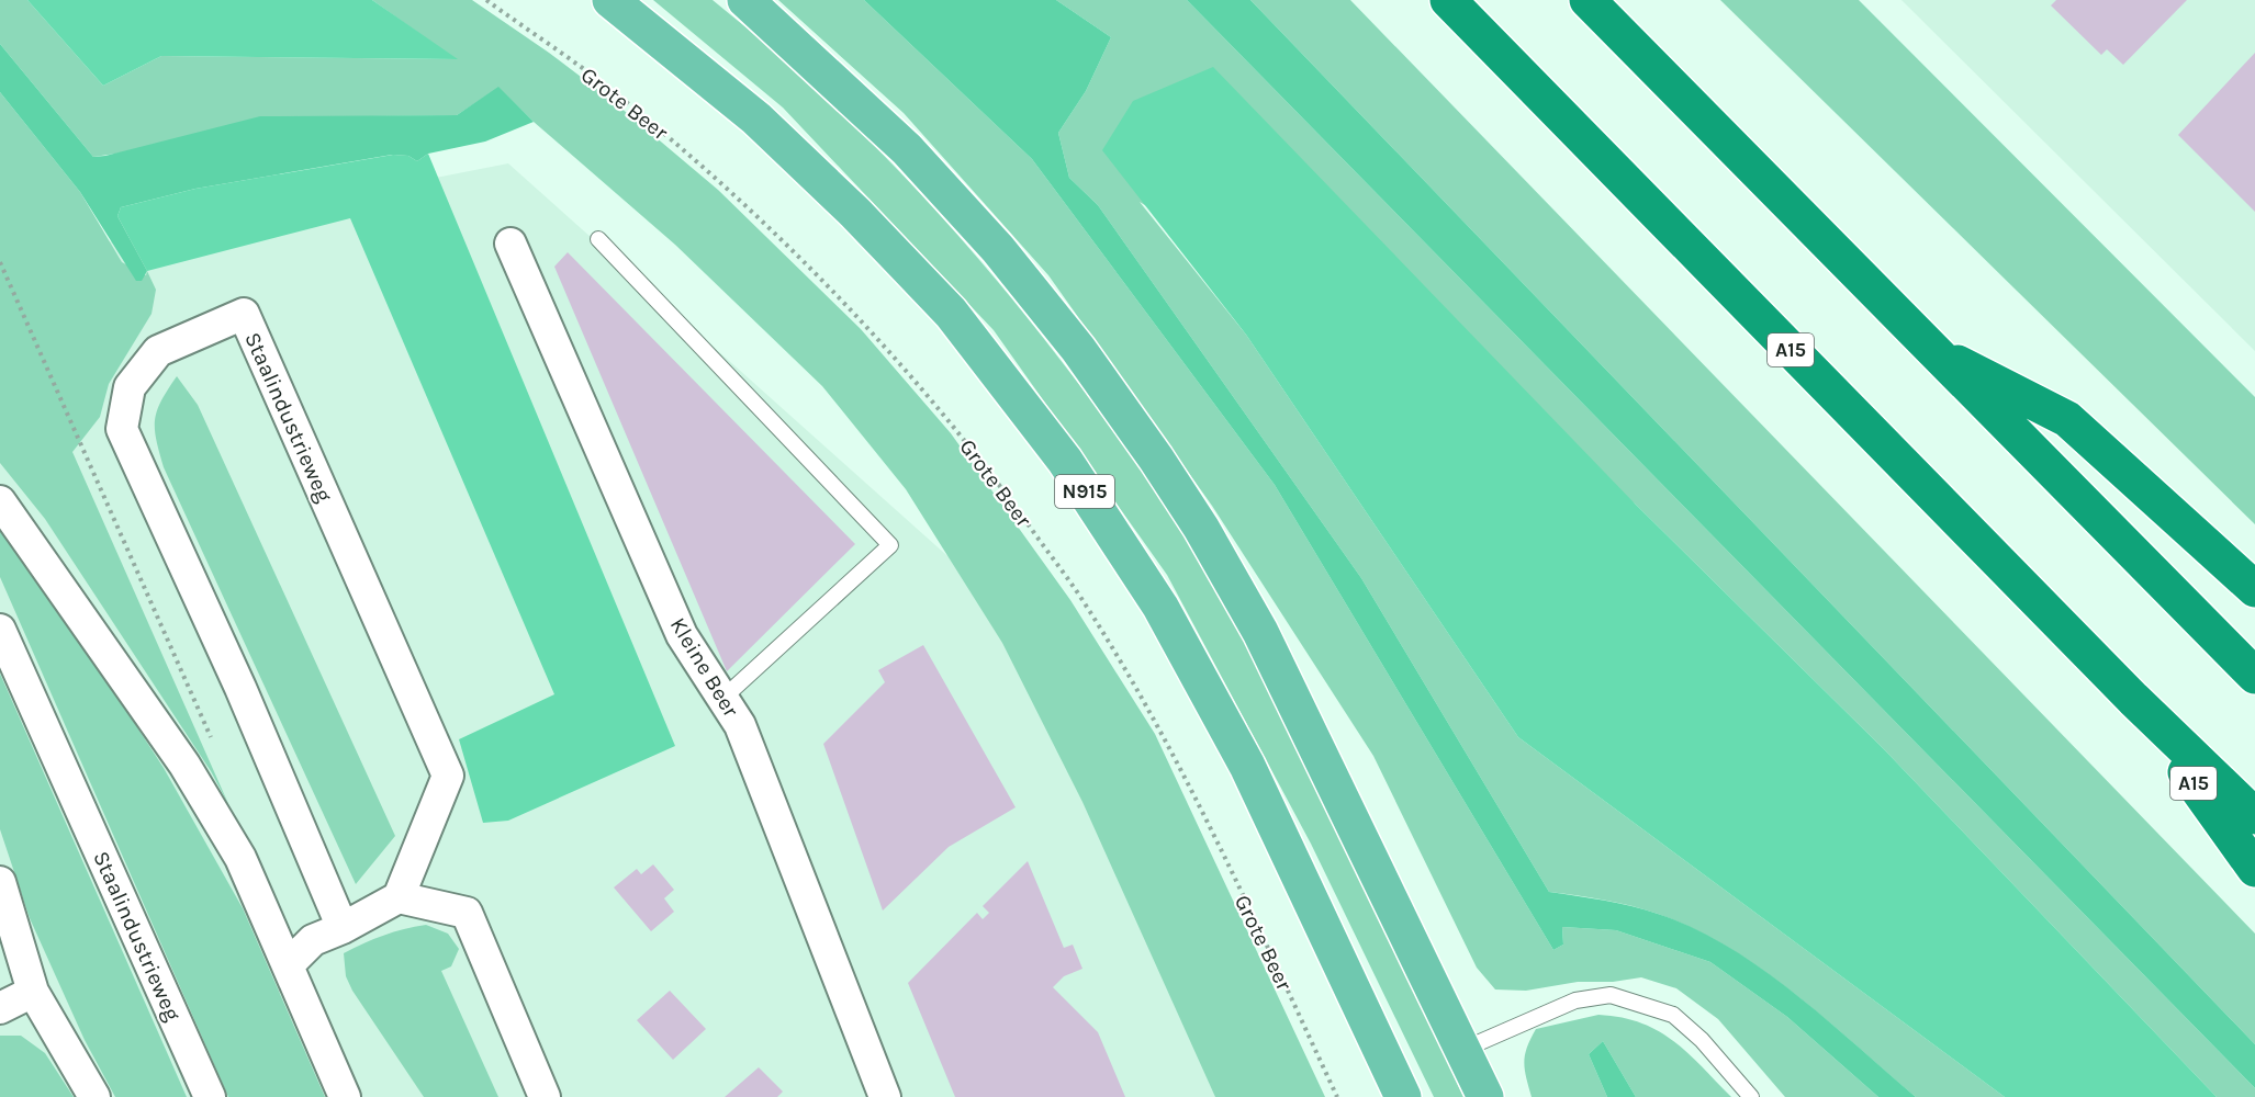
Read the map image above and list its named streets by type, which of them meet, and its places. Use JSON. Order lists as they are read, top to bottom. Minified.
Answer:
{"streets":{"highway":["A15"],"main road":["N915"],"street":["Staalindustrieweg","Kleine Beer"],"path":["Grote Beer"]}}
